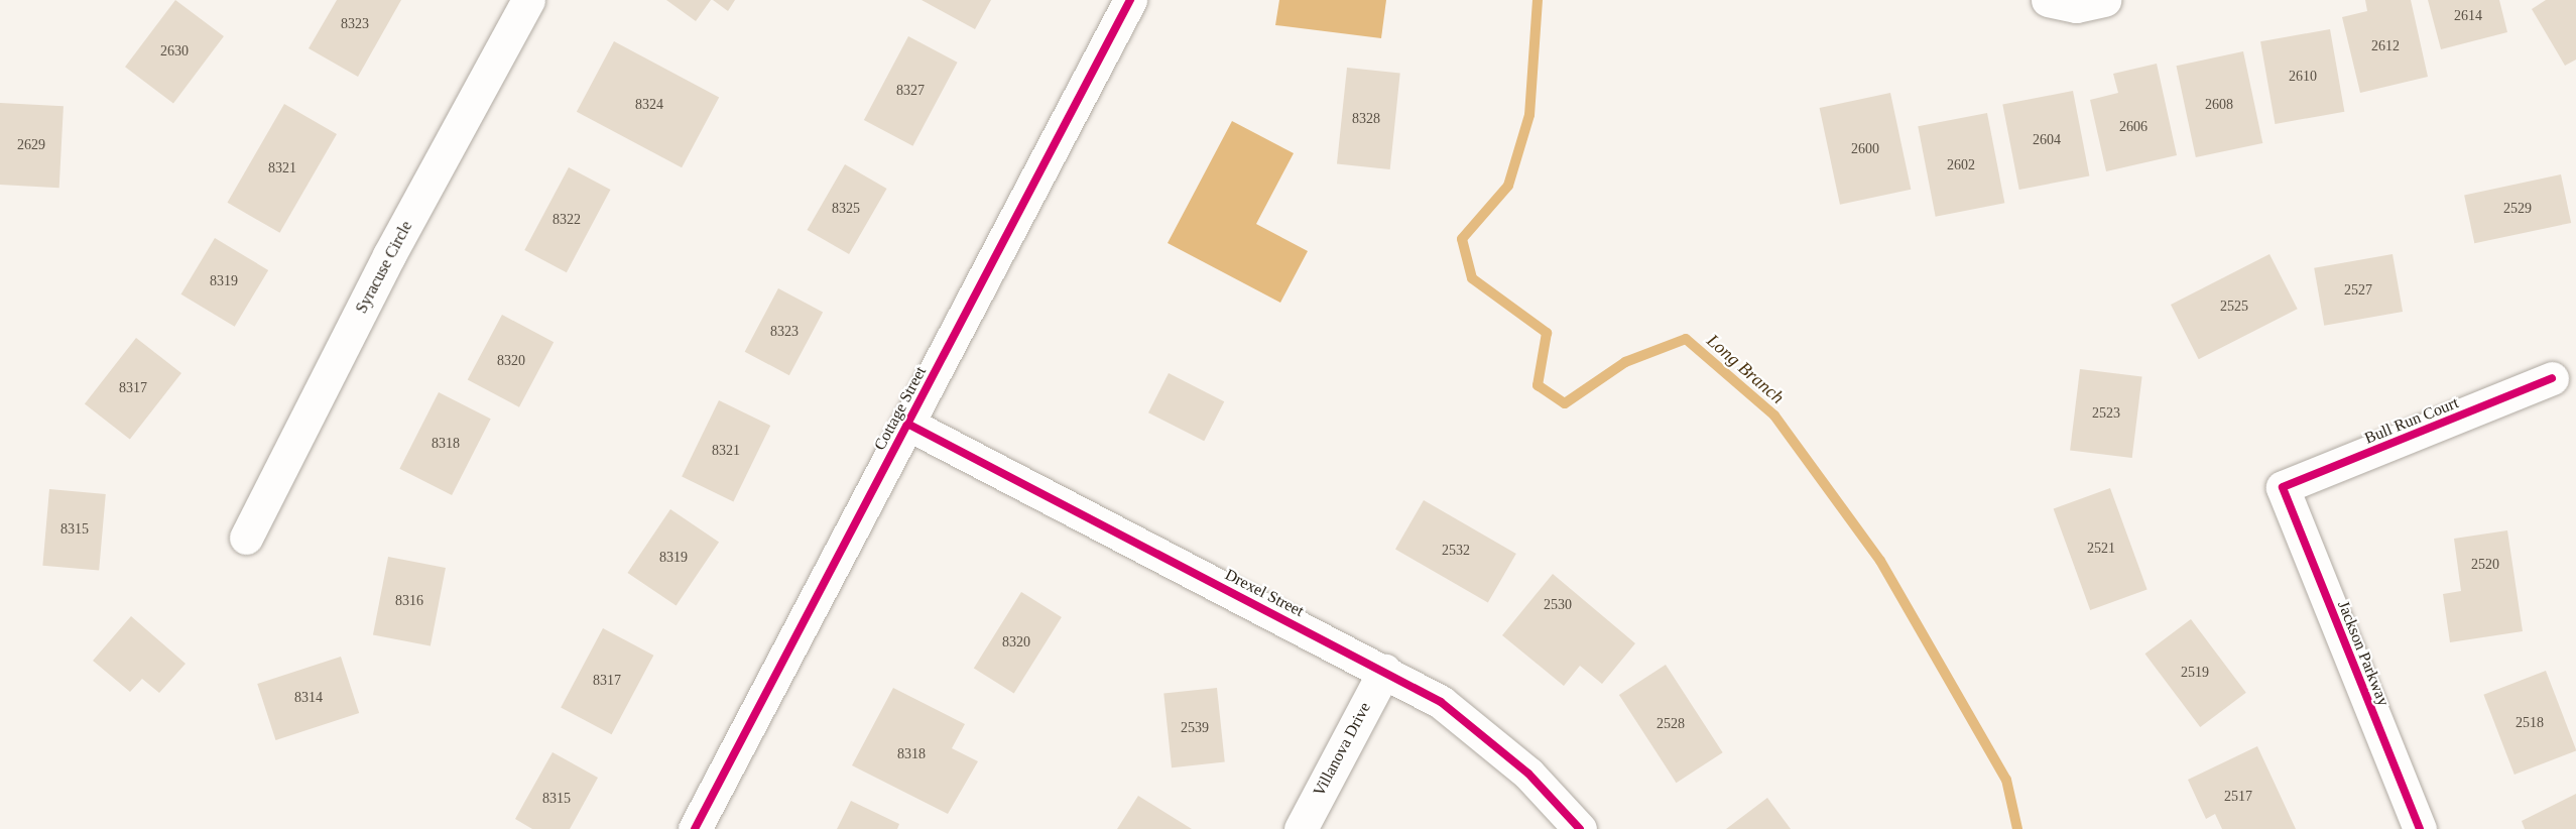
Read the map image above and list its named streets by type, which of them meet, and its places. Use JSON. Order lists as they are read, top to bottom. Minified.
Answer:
{"streets":{"street":["Syracuse Circle","Cottage Street","Bull Run Court","Drexel Street","Jackson Parkway","Villanova Drive"]},"crossings":[["Cottage Street","Drexel Street"],["Bull Run Court","Jackson Parkway"],["Drexel Street","Villanova Drive"]],"water":["Long Branch"],"house_numbers":["2614","8323","2612","2630","2610","8327","8324","2608","8328","2606","2604","2629","2600","2602","8321","8325","2529","8322","8319","2527","2525","8323","8320","8317","2523","8318","8321","8315","2521","2532","8319","2520","8316","2530","8320","2519","8317","8314","2518","2528","2539","8318","2517","8315"]}
